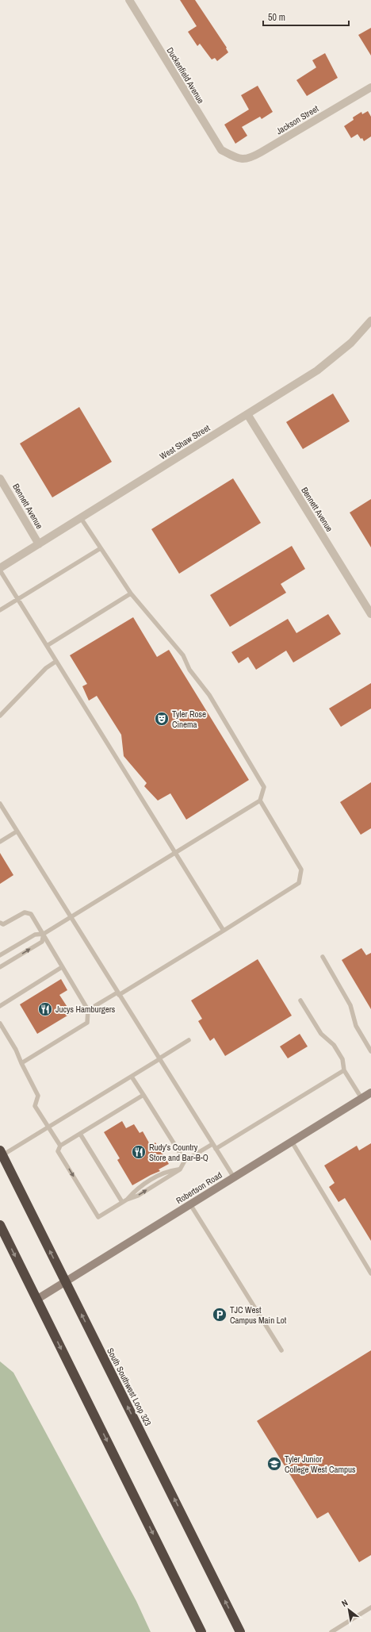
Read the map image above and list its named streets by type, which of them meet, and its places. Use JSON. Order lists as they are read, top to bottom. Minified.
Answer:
{"streets":{"highway":["South Southwest Loop 323"],"street":["Duckenfield Avenue","Jackson Street","West Shaw Street","Bennett Avenue","Robertson Road"]},"crossings":[["Duckenfield Avenue","Jackson Street"],["West Shaw Street","Bennett Avenue"],["Robertson Road","South Southwest Loop 323"]],"places":{"theatre":["Tyler Rose Cinema"],"restaurant":["Jucys Hamburgers","Rudy's Country Store and Bar-B-Q"],"parking":["TJC West Campus Main Lot"],"school or university":["Tyler Junior College West Campus"]},"scale_bar":"50 m","north":"top left"}
